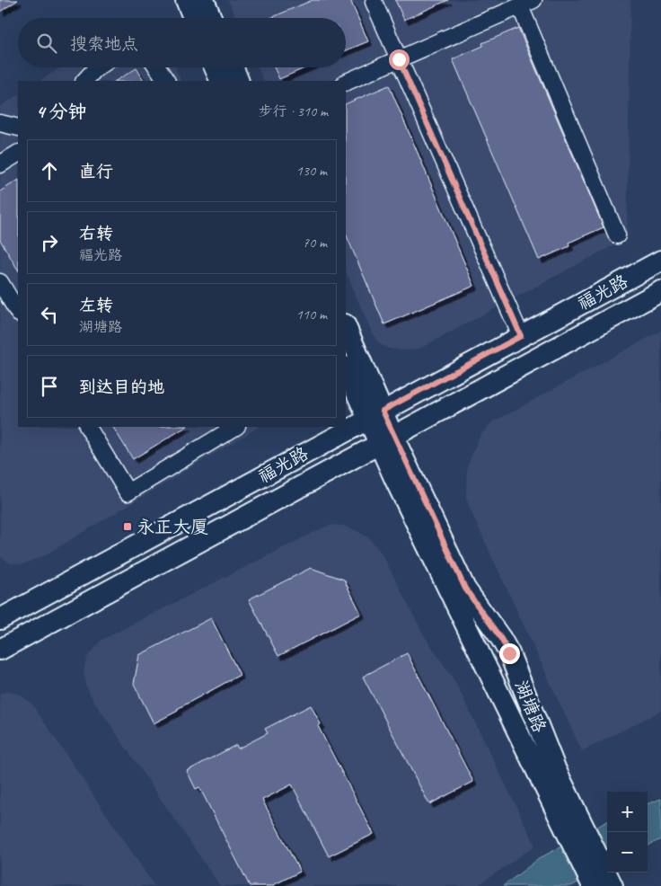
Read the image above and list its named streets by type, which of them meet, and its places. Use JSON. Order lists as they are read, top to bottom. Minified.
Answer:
{"streets":{"main road":["福光路","湖塘路"]},"crossings":[["福光路","湖塘路"]],"places":{"transit":["永正大厦"]},"page":{"search":"搜索地点","heading":["4 分钟","步行 · 310 m"],"list":[["直行","130 m"],["右转","福光路","70 m"],["左转","湖塘路","110 m"],"到达目的地"],"map_buttons":["+","−"]}}
